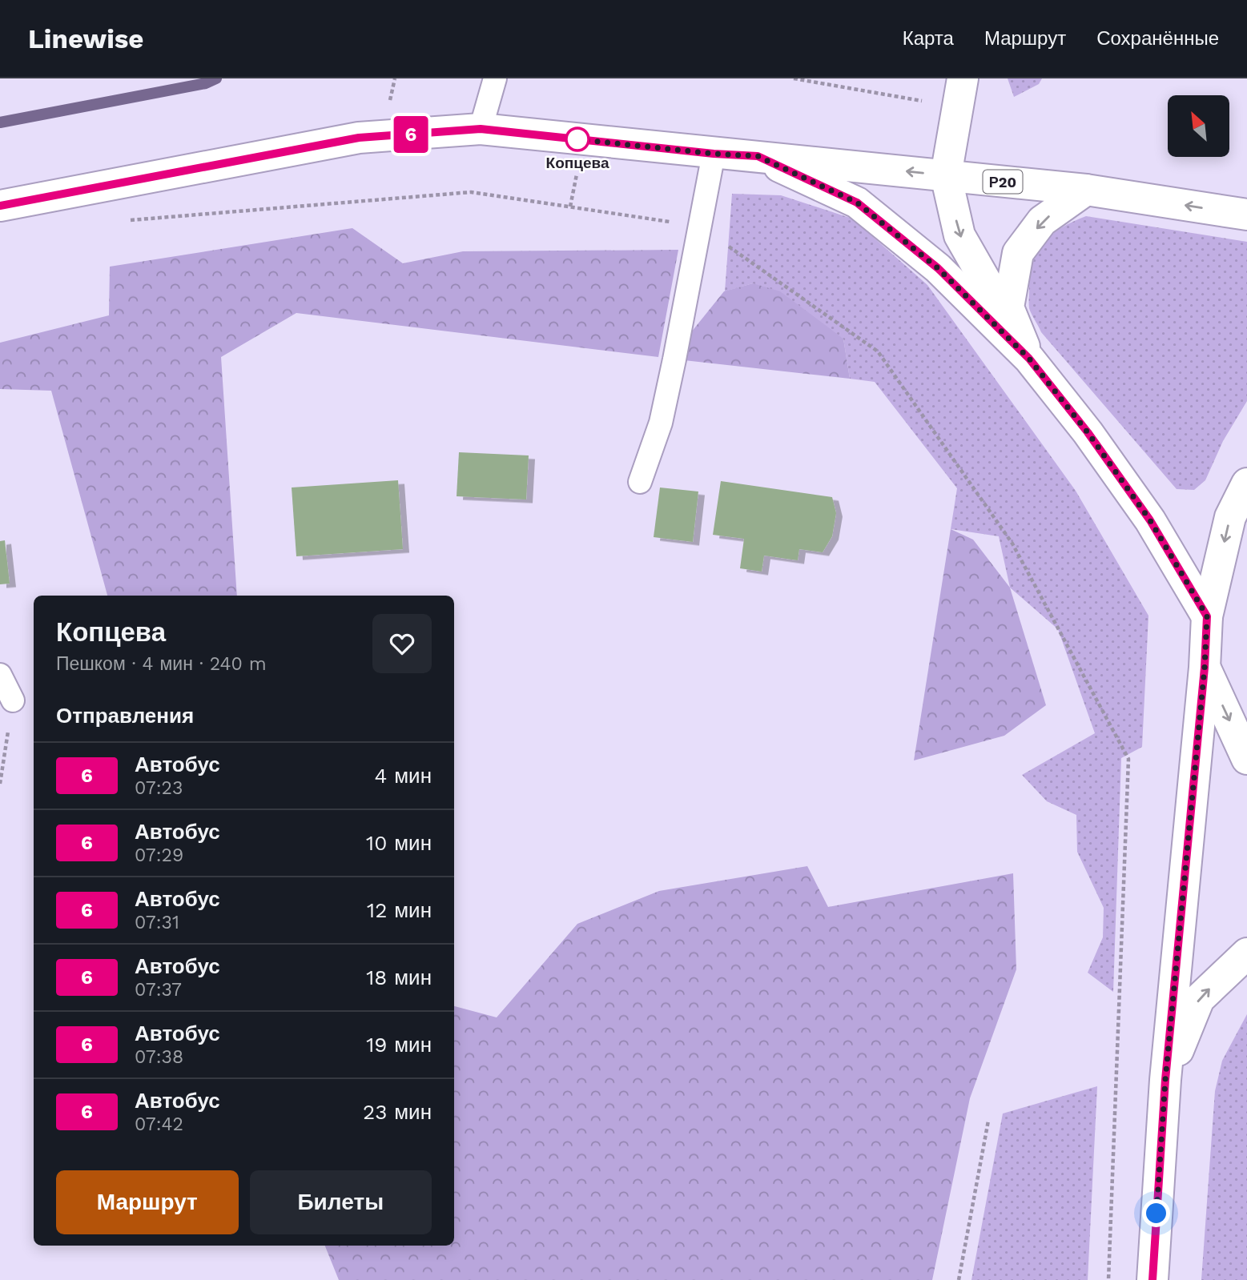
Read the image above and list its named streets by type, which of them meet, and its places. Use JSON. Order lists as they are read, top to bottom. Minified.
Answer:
{"streets":{"main road":["Р20"]},"places":["Копцева"],"lines":["bus line 6"],"north":"top left","page":{"header":"Linewise","nav":["Карта","Маршрут","Сохранённые"],"on_map":"6","heading":[["Копцева","Пешком · 4 мин · 240 m"],"Отправления"],"list":[{"mark":"6","name":"Автобус","note":"07:23","value":"4 мин"},{"mark":"6","name":"Автобус","note":"07:29","value":"10 мин"},{"mark":"6","name":"Автобус","note":"07:31","value":"12 мин"},{"mark":"6","name":"Автобус","note":"07:37","value":"18 мин"},{"mark":"6","name":"Автобус","note":"07:38","value":"19 мин"},{"mark":"6","name":"Автобус","note":"07:42","value":"23 мин"}],"buttons":["Маршрут","Билеты"]}}
